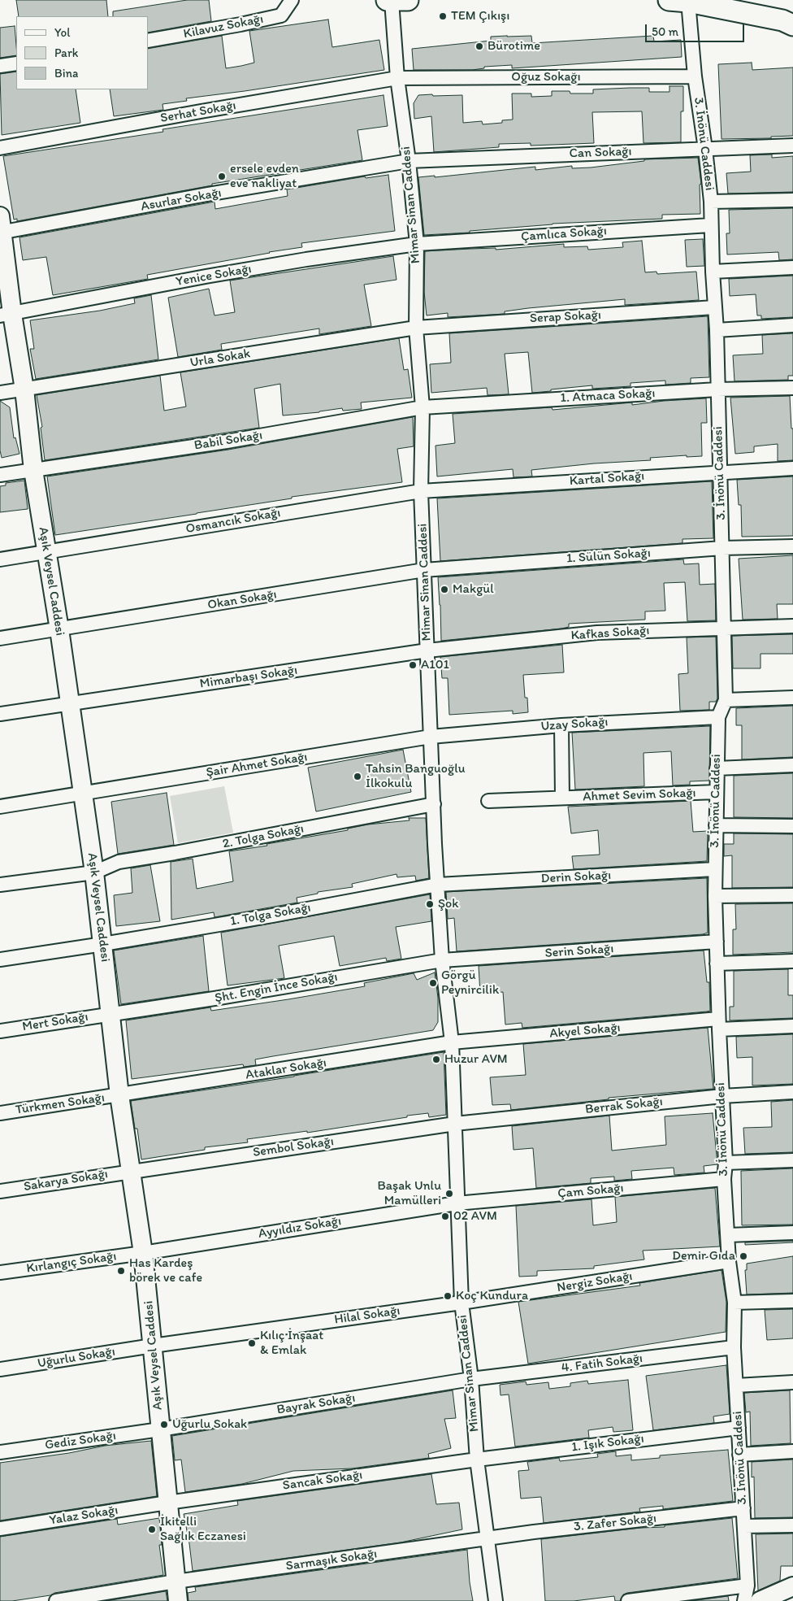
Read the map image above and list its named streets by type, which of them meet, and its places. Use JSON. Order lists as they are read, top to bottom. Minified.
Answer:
{"streets":{"main road":["Aşık Veysel Caddesi"],"street":["Kilavuz Sokağı","Oğuz Sokağı","Serhat Sokağı","3. İnönü Caddesi","Can Sokağı","Asurlar Sokağı","Mimar Sinan Caddesi","Çamlıca Sokağı","Yenice Sokağı","Serap Sokağı","Urla Sokak","1. Atmaca Sokağı","Babil Sokağı","Kartal Sokağı","Osmancık Sokağı","1. Sülün Sokağı","Okan Sokağı","Kafkas Sokağı","Mimarbaşı Sokağı","Uzay Sokağı","Şair Ahmet Sokağı","Ahmet Sevim Sokağı","2. Tolga Sokağı","Derin Sokağı","1. Tolga Sokağı","Serin Sokağı","Şht. Engin İnce Sokağı","Mert Sokağı","Akyel Sokağı","Ataklar Sokağı","Türkmen Sokağı","Berrak Sokağı","Sembol Sokağı","Sakarya Sokağı","Çam Sokağı","Ayyıldız Sokağı","Kırlangıç Sokağı","Nergiz Sokağı","Hilal Sokağı","Uğurlu Sokağı","4. Fatih Sokağı","Bayrak Sokağı","Gediz Sokağı","1. Işık Sokağı","Sancak Sokağı","Yalaz Sokağı","3. Zafer Sokağı","Sarmaşık Sokağı"]},"crossings":[["Oğuz Sokağı","Serhat Sokağı"],["Oğuz Sokağı","3. İnönü Caddesi"],["Oğuz Sokağı","Mimar Sinan Caddesi"],["Serhat Sokağı","Mimar Sinan Caddesi"],["3. İnönü Caddesi","Can Sokağı"],["3. İnönü Caddesi","Çamlıca Sokağı"],["3. İnönü Caddesi","Serap Sokağı"],["3. İnönü Caddesi","1. Atmaca Sokağı"],["3. İnönü Caddesi","Kartal Sokağı"],["3. İnönü Caddesi","1. Sülün Sokağı"],["3. İnönü Caddesi","Kafkas Sokağı"],["3. İnönü Caddesi","Uzay Sokağı"],["3. İnönü Caddesi","Ahmet Sevim Sokağı"],["3. İnönü Caddesi","Derin Sokağı"],["3. İnönü Caddesi","Serin Sokağı"],["3. İnönü Caddesi","Akyel Sokağı"],["3. İnönü Caddesi","Berrak Sokağı"],["3. İnönü Caddesi","Çam Sokağı"],["3. İnönü Caddesi","Nergiz Sokağı"],["3. İnönü Caddesi","4. Fatih Sokağı"],["3. İnönü Caddesi","1. Işık Sokağı"],["3. İnönü Caddesi","3. Zafer Sokağı"],["Can Sokağı","Asurlar Sokağı"],["Can Sokağı","Mimar Sinan Caddesi"],["Asurlar Sokağı","Mimar Sinan Caddesi"],["Asurlar Sokağı","Aşık Veysel Caddesi"],["Mimar Sinan Caddesi","Çamlıca Sokağı"],["Mimar Sinan Caddesi","Yenice Sokağı"],["Mimar Sinan Caddesi","Serap Sokağı"],["Mimar Sinan Caddesi","Urla Sokak"],["Mimar Sinan Caddesi","1. Atmaca Sokağı"],["Mimar Sinan Caddesi","Babil Sokağı"],["Mimar Sinan Caddesi","Kartal Sokağı"],["Mimar Sinan Caddesi","Osmancık Sokağı"],["Mimar Sinan Caddesi","1. Sülün Sokağı"],["Mimar Sinan Caddesi","Okan Sokağı"],["Mimar Sinan Caddesi","Kafkas Sokağı"],["Mimar Sinan Caddesi","Mimarbaşı Sokağı"],["Mimar Sinan Caddesi","Uzay Sokağı"],["Mimar Sinan Caddesi","Şair Ahmet Sokağı"],["Mimar Sinan Caddesi","2. Tolga Sokağı"],["Mimar Sinan Caddesi","Derin Sokağı"],["Mimar Sinan Caddesi","1. Tolga Sokağı"],["Mimar Sinan Caddesi","Serin Sokağı"],["Mimar Sinan Caddesi","Şht. Engin İnce Sokağı"],["Mimar Sinan Caddesi","Akyel Sokağı"],["Mimar Sinan Caddesi","Ataklar Sokağı"],["Mimar Sinan Caddesi","Berrak Sokağı"],["Mimar Sinan Caddesi","Sembol Sokağı"],["Mimar Sinan Caddesi","Çam Sokağı"],["Mimar Sinan Caddesi","Ayyıldız Sokağı"],["Mimar Sinan Caddesi","Nergiz Sokağı"],["Mimar Sinan Caddesi","Hilal Sokağı"],["Mimar Sinan Caddesi","4. Fatih Sokağı"],["Mimar Sinan Caddesi","Bayrak Sokağı"],["Mimar Sinan Caddesi","1. Işık Sokağı"],["Mimar Sinan Caddesi","Sancak Sokağı"],["Mimar Sinan Caddesi","3. Zafer Sokağı"],["Mimar Sinan Caddesi","Sarmaşık Sokağı"],["Çamlıca Sokağı","Yenice Sokağı"],["Yenice Sokağı","Aşık Veysel Caddesi"],["Serap Sokağı","Urla Sokak"],["Urla Sokak","Aşık Veysel Caddesi"],["1. Atmaca Sokağı","Babil Sokağı"],["Babil Sokağı","Aşık Veysel Caddesi"],["Kartal Sokağı","Osmancık Sokağı"],["Osmancık Sokağı","Aşık Veysel Caddesi"],["1. Sülün Sokağı","Okan Sokağı"],["Aşık Veysel Caddesi","Okan Sokağı"],["Aşık Veysel Caddesi","Mimarbaşı Sokağı"],["Aşık Veysel Caddesi","Şair Ahmet Sokağı"],["Aşık Veysel Caddesi","2. Tolga Sokağı"],["Aşık Veysel Caddesi","1. Tolga Sokağı"],["Aşık Veysel Caddesi","Şht. Engin İnce Sokağı"],["Aşık Veysel Caddesi","Mert Sokağı"],["Aşık Veysel Caddesi","Ataklar Sokağı"],["Aşık Veysel Caddesi","Türkmen Sokağı"],["Aşık Veysel Caddesi","Sembol Sokağı"],["Aşık Veysel Caddesi","Sakarya Sokağı"],["Aşık Veysel Caddesi","Ayyıldız Sokağı"],["Aşık Veysel Caddesi","Kırlangıç Sokağı"],["Aşık Veysel Caddesi","Hilal Sokağı"],["Aşık Veysel Caddesi","Uğurlu Sokağı"],["Aşık Veysel Caddesi","Bayrak Sokağı"],["Aşık Veysel Caddesi","Gediz Sokağı"],["Aşık Veysel Caddesi","Sancak Sokağı"],["Aşık Veysel Caddesi","Yalaz Sokağı"],["Aşık Veysel Caddesi","Sarmaşık Sokağı"],["Kafkas Sokağı","Mimarbaşı Sokağı"],["Uzay Sokağı","Şair Ahmet Sokağı"],["Derin Sokağı","1. Tolga Sokağı"],["Serin Sokağı","Şht. Engin İnce Sokağı"],["Şht. Engin İnce Sokağı","Mert Sokağı"],["Akyel Sokağı","Ataklar Sokağı"],["Ataklar Sokağı","Türkmen Sokağı"],["Berrak Sokağı","Sembol Sokağı"],["Sembol Sokağı","Sakarya Sokağı"],["Çam Sokağı","Ayyıldız Sokağı"],["Ayyıldız Sokağı","Kırlangıç Sokağı"],["Nergiz Sokağı","Hilal Sokağı"],["Hilal Sokağı","Uğurlu Sokağı"],["4. Fatih Sokağı","Bayrak Sokağı"],["Bayrak Sokağı","Gediz Sokağı"],["1. Işık Sokağı","Sancak Sokağı"],["Sancak Sokağı","Yalaz Sokağı"],["3. Zafer Sokağı","Sarmaşık Sokağı"]],"places":["TEM Çıkışı","Bürotime","ersele evden eve nakliyat","Makgül","A101","Tahsin Banguoğlu İlkokulu","Şok","Görgü Peynircilik","Huzur AVM","Başak Unlu Mamülleri","02 AVM","Demir Gıda","Has Kardeş börek ve cafe","Koç Kundura","Kılıç İnşaat & Emlak","Uğurlu Sokak","İkitelli Sağlık Eczanesi"],"legend":["Yol","Park","Bina"],"scale_bar":"50 m"}
